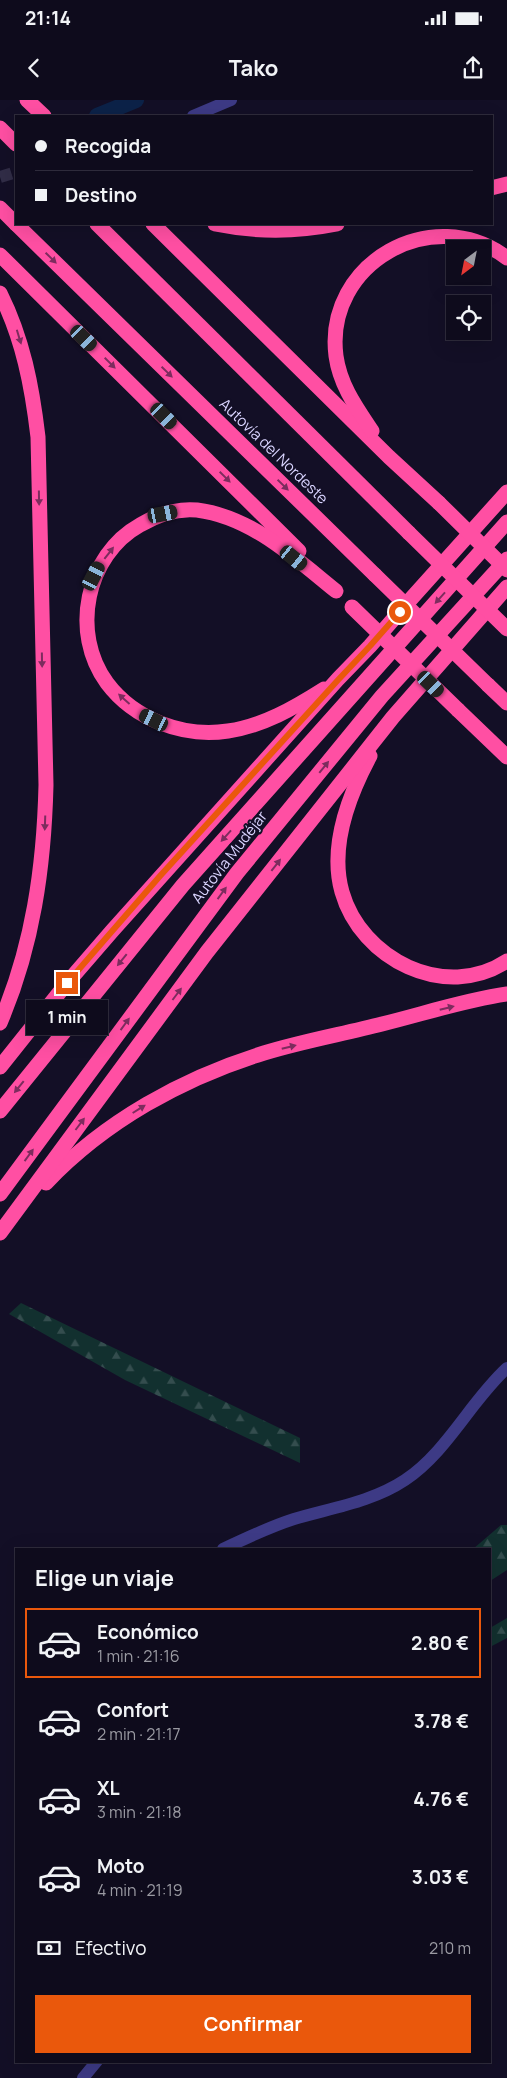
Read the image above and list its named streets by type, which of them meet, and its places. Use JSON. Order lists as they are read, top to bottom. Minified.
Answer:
{"streets":{"highway":["Autovía del Nordeste","Autovía Mudéjar"]},"north":"bottom left","page":{"status":"21:14","header":"Tako","banner":["Recogida","Destino"],"bubble":"1 min","heading":"Elige un viaje","list":[{"name":"Económico","note":"1 min · 21:16","value":"2.80 €"},{"name":"Confort","note":"2 min · 21:17","value":"3.78 €"},{"name":"XL","note":"3 min · 21:18","value":"4.76 €"},{"name":"Moto","note":"4 min · 21:19","value":"3.03 €"}],"pay":["Efectivo","210 m"],"buttons":"Confirmar"}}
